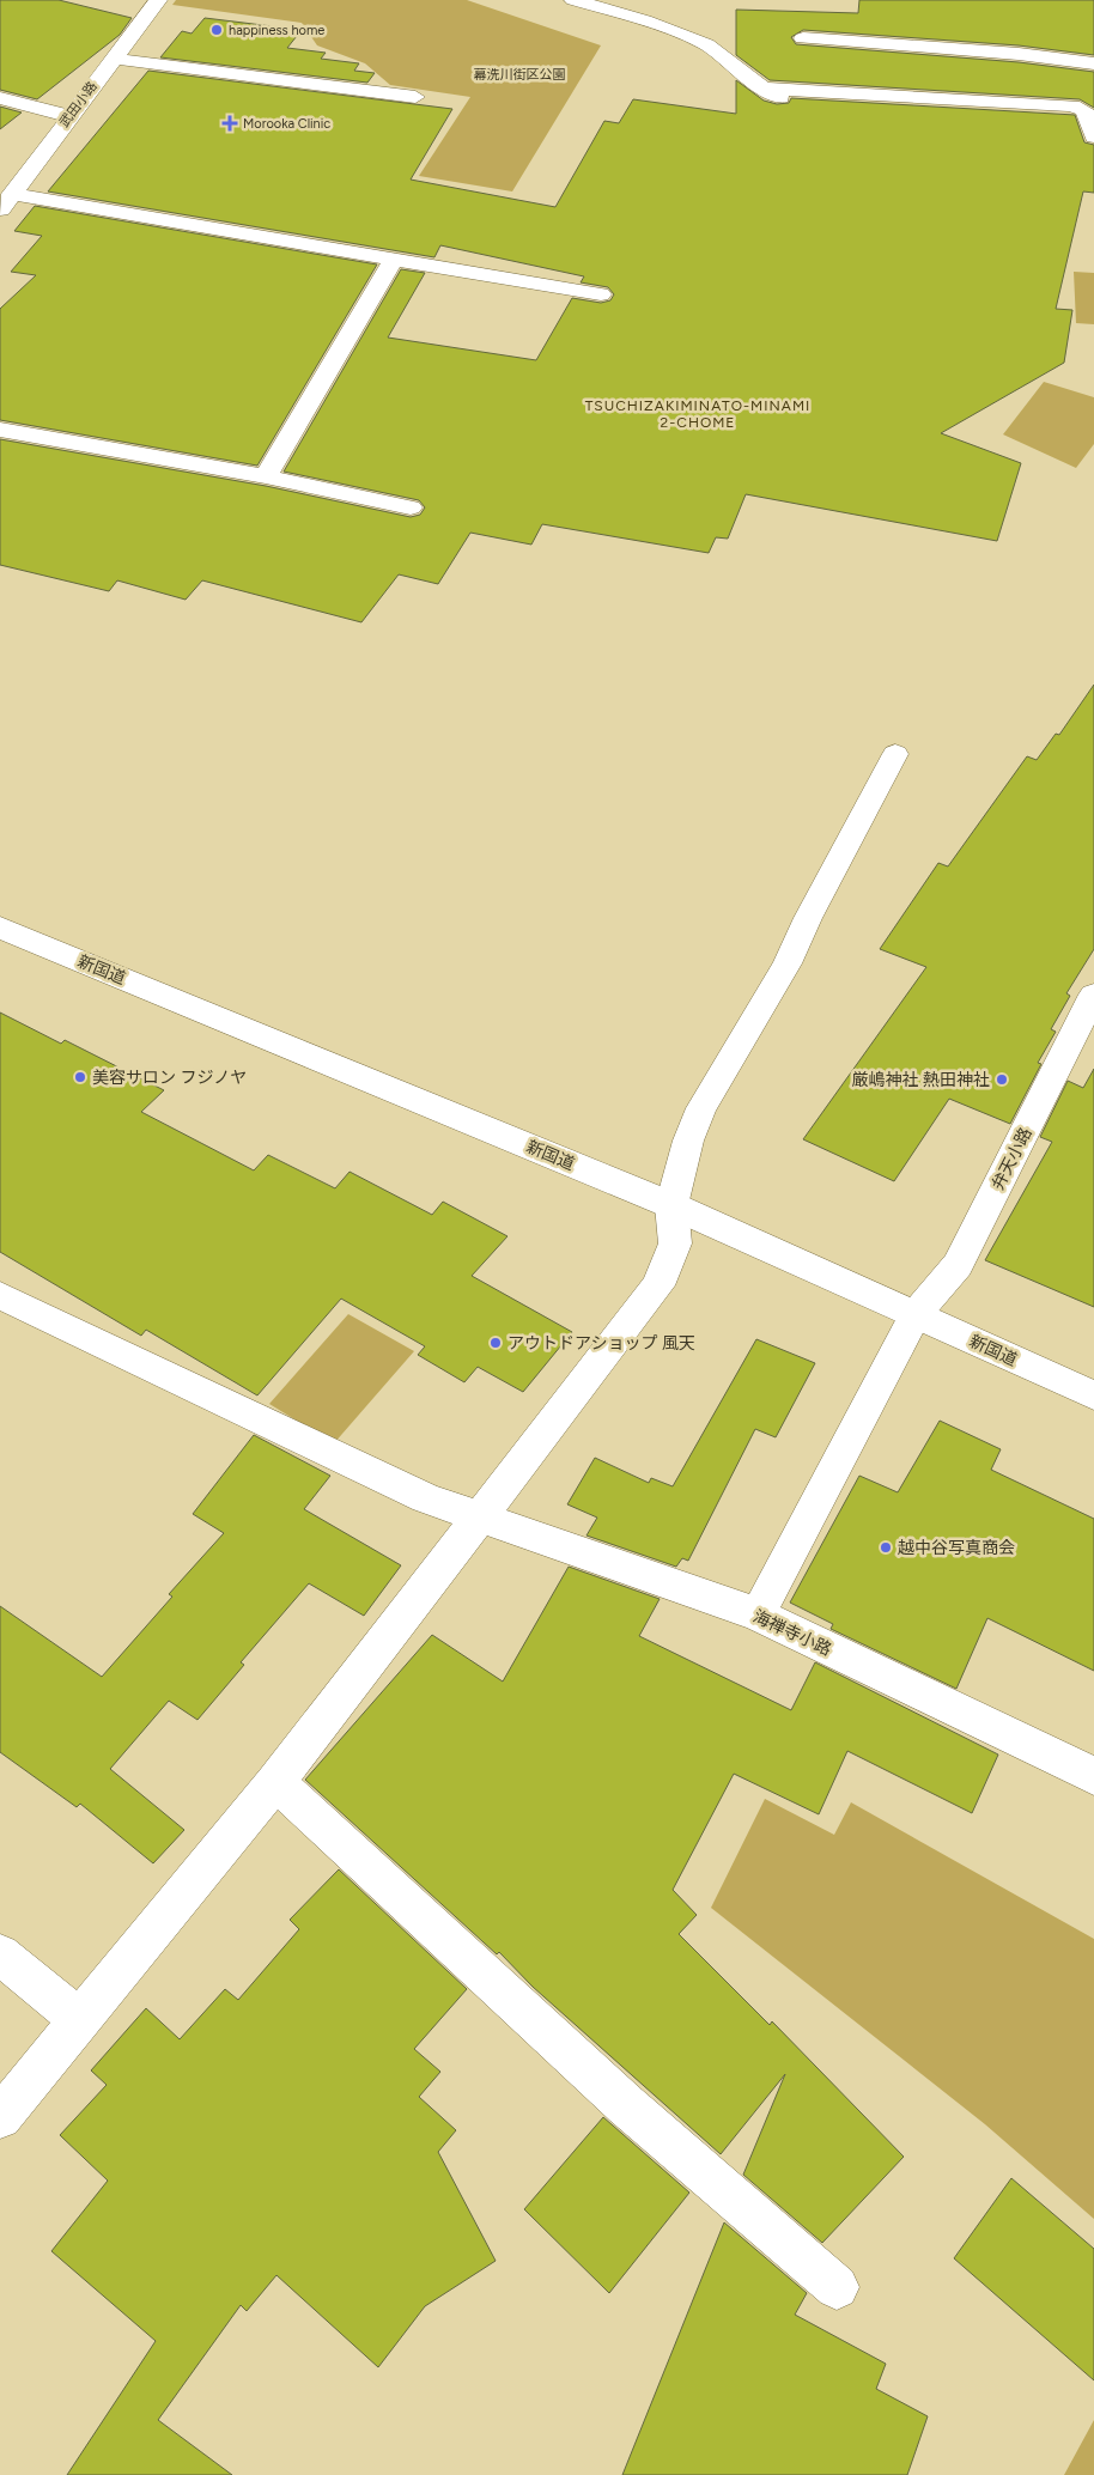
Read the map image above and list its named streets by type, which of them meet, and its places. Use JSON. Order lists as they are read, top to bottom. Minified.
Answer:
{"streets":{"street":["武田小路","新国道","弁天小路","海禅寺小路"]},"crossings":[["新国道","弁天小路"],["弁天小路","海禅寺小路"]],"districts":["TSUCHIZAKIMINATO-MINAMI 2-CHOME"],"parks":["幕洗川街区公園"],"places":{"other":["happiness home","美容サロン フジノヤ","厳嶋神社 熱田神社","アウトドアショップ 風天","越中谷写真商会"],"health":["Morooka Clinic"]}}
